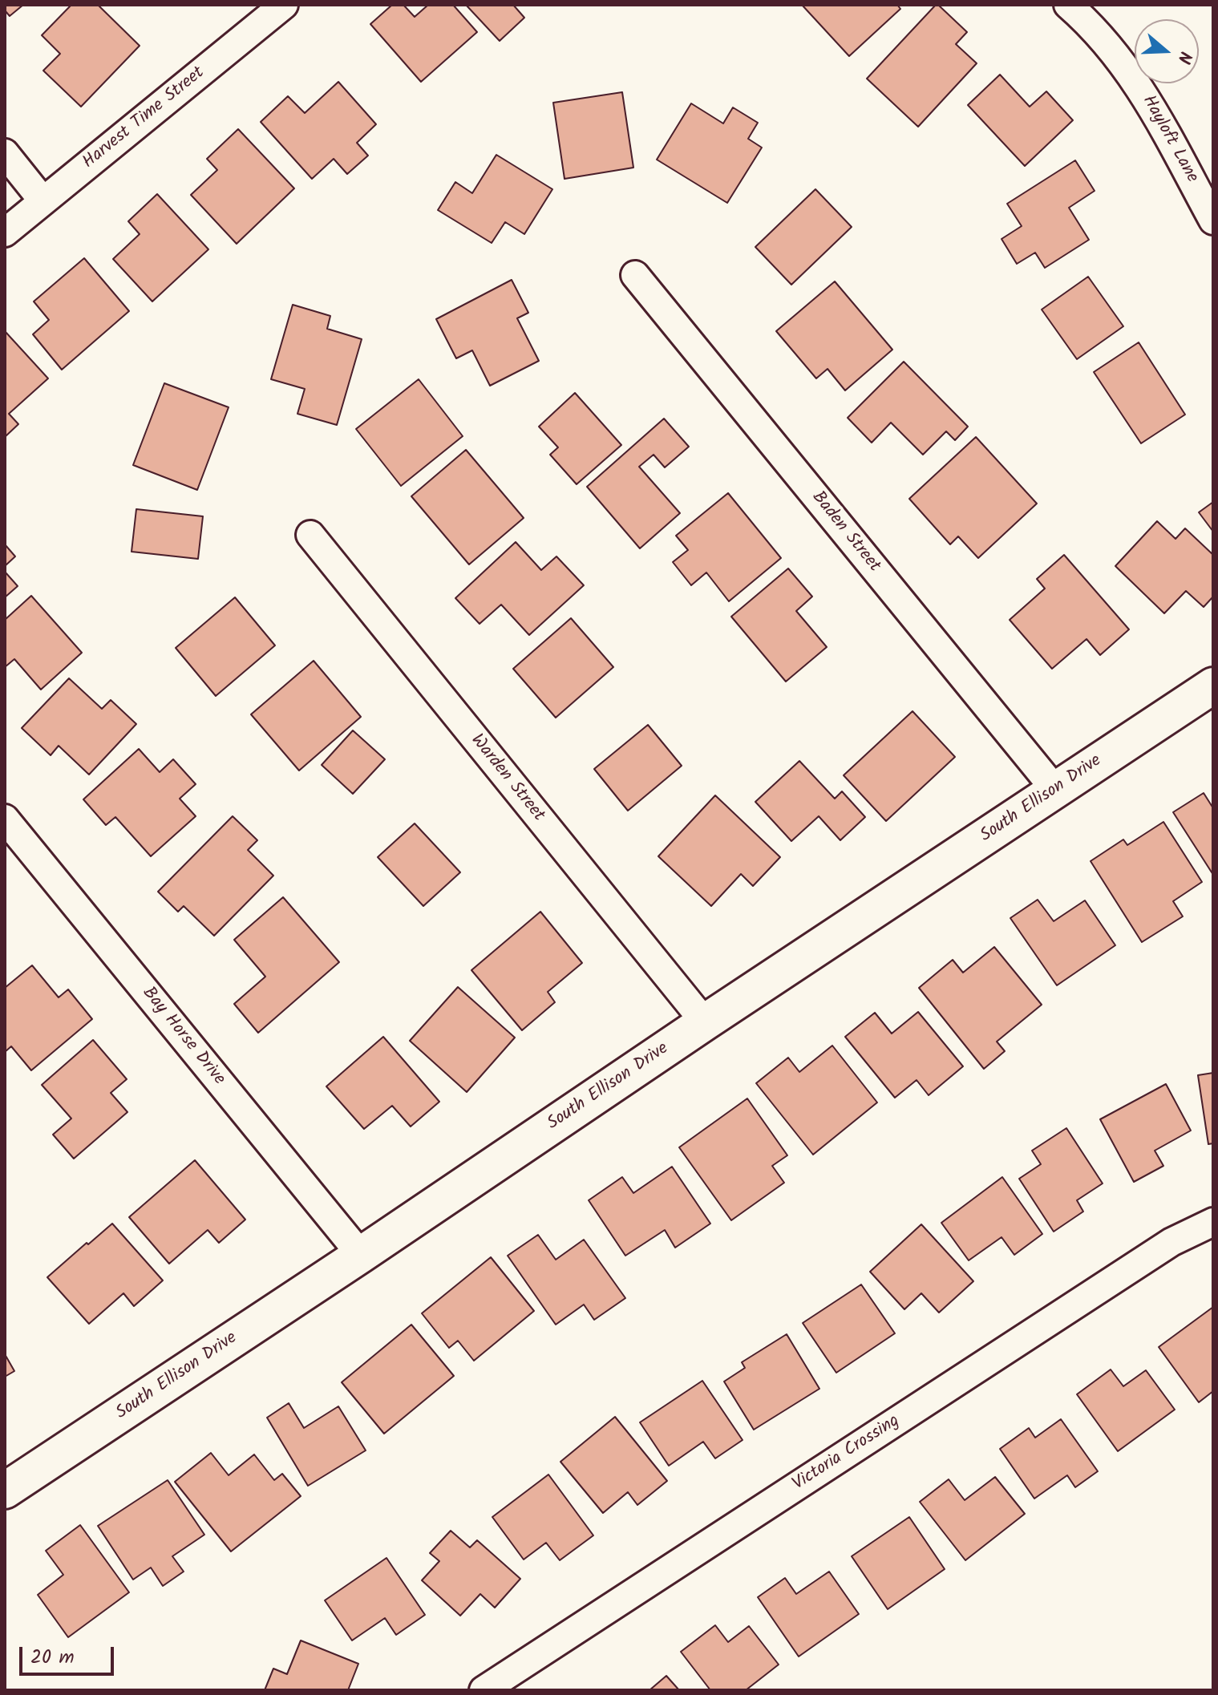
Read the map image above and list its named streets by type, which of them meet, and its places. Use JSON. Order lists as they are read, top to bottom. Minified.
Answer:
{"streets":{"street":["Harvest Time Street","Hayloft Lane","Baden Street","Warden Street","South Ellison Drive","Bay Horse Drive","Victoria Crossing"]},"crossings":[["Baden Street","South Ellison Drive"],["Warden Street","South Ellison Drive"],["South Ellison Drive","Bay Horse Drive"]],"scale_bar":"20 m","north":"right"}
